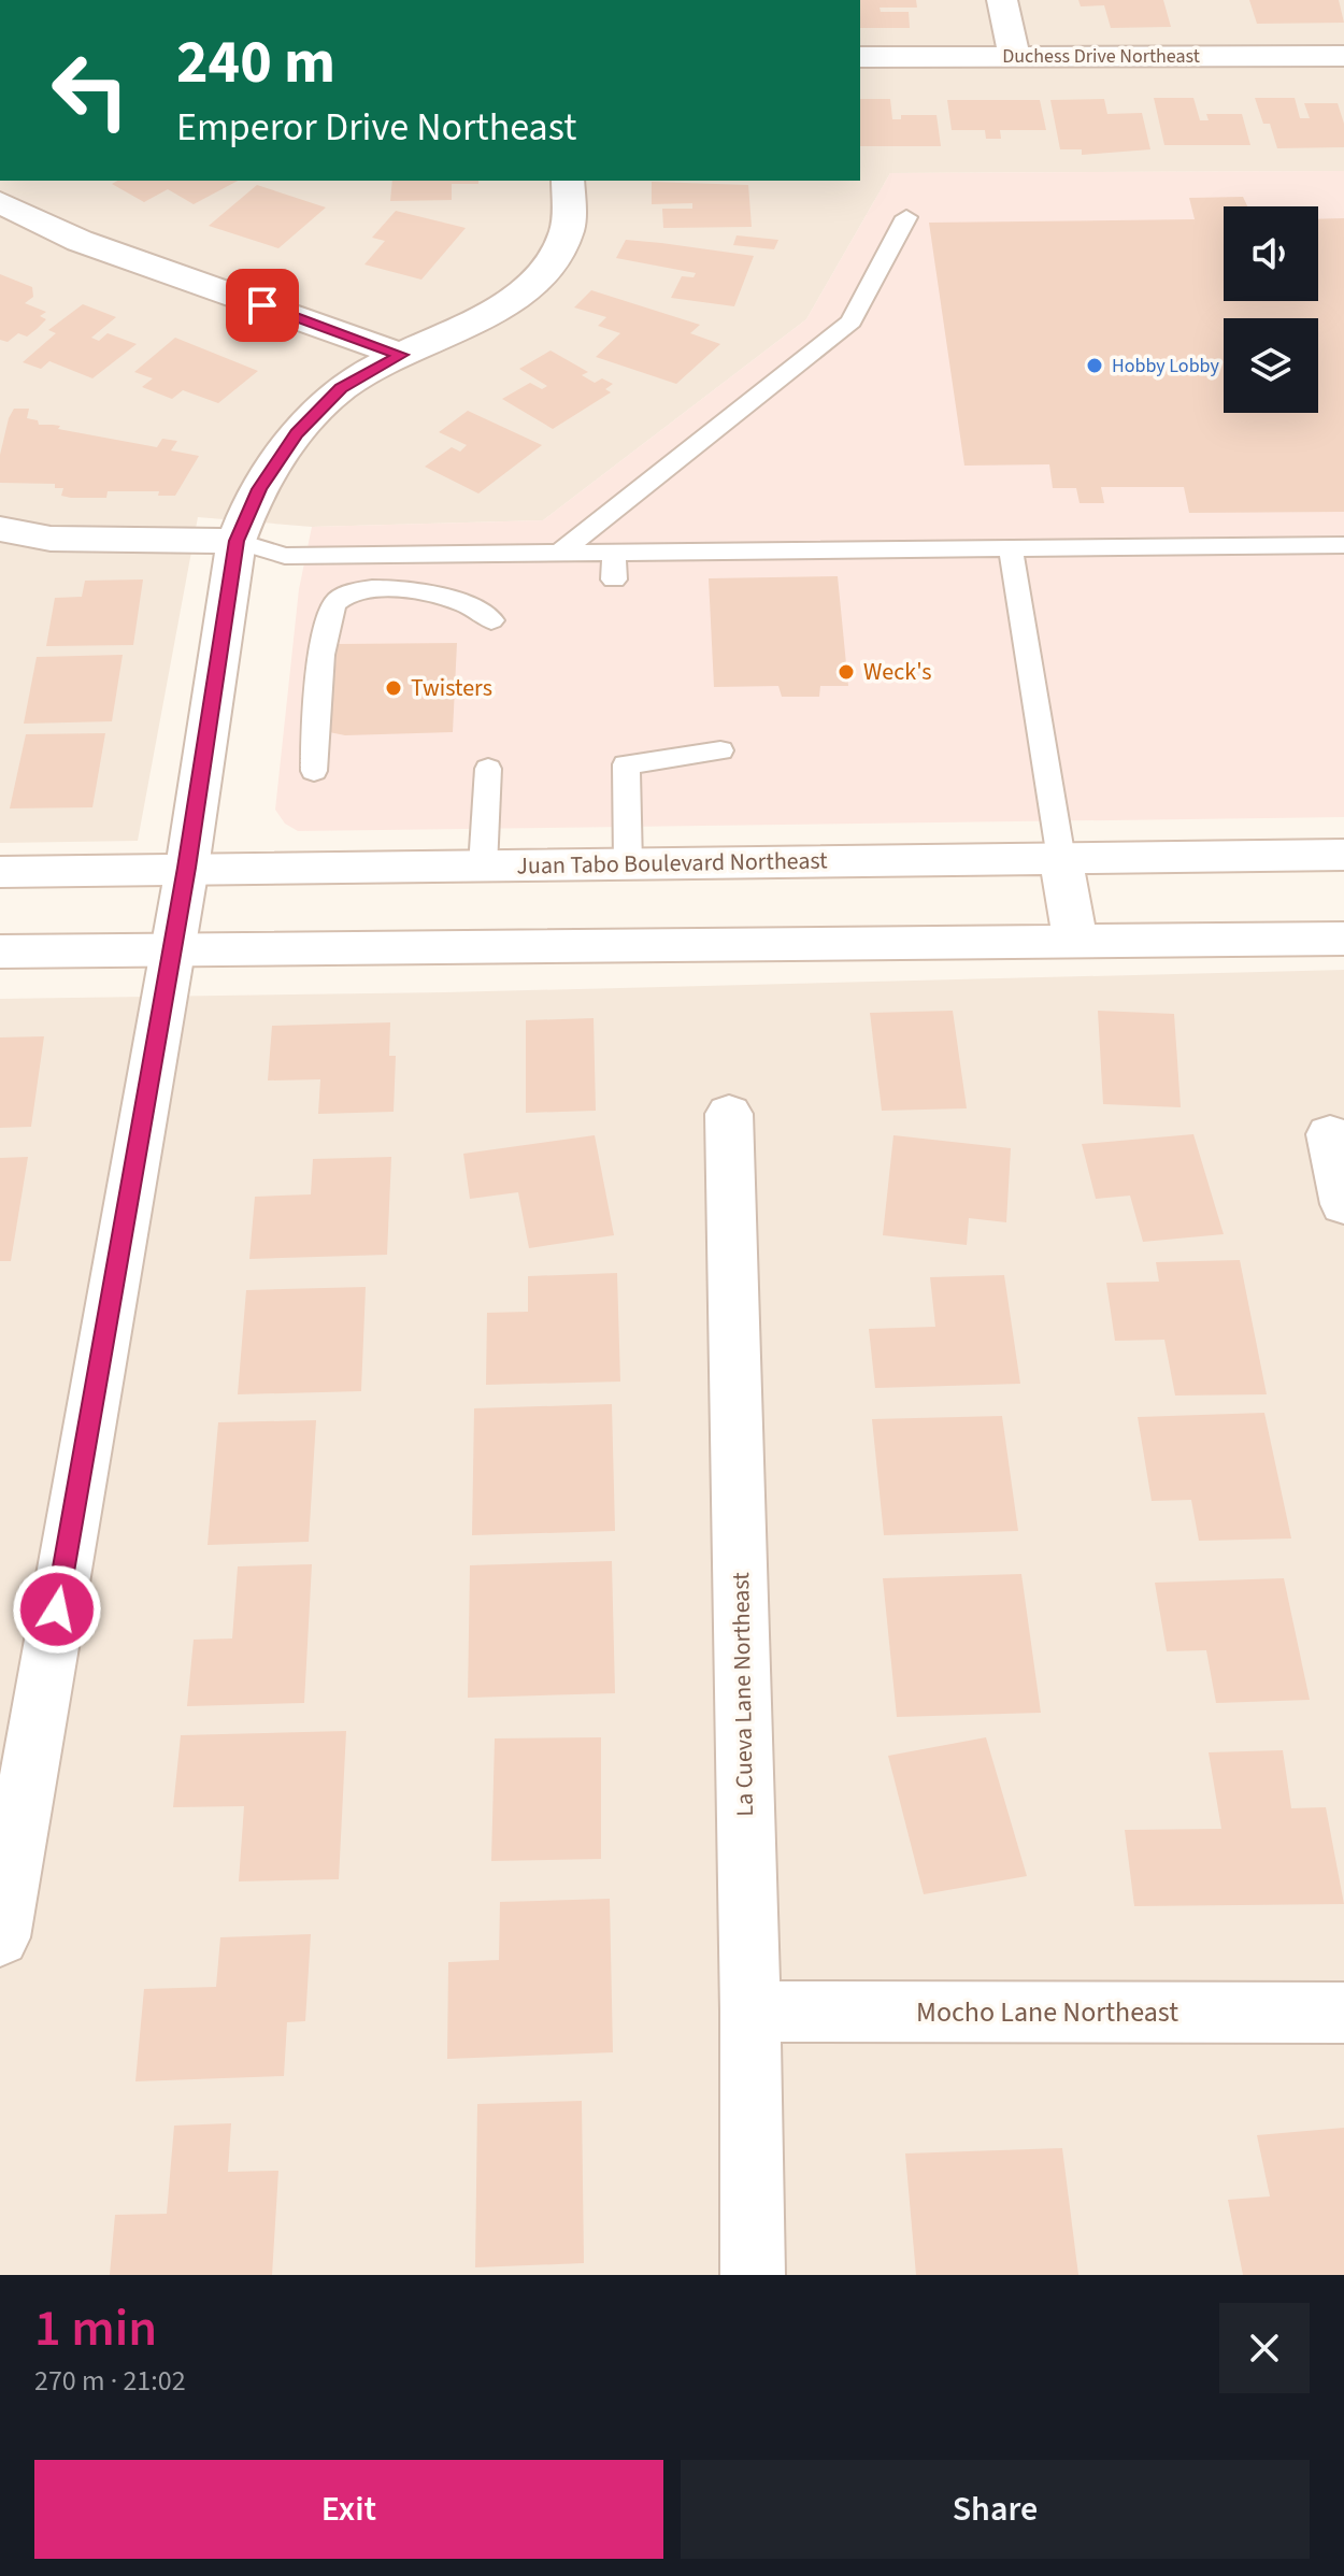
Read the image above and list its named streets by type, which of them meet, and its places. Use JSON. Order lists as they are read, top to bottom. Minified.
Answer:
{"streets":{"street":["Duchess Drive Northeast","Juan Tabo Boulevard Northeast","La Cueva Lane Northeast","Mocho Lane Northeast"]},"crossings":[["La Cueva Lane Northeast","Mocho Lane Northeast"]],"places":["Hobby Lobby","Weck's","Twisters"],"page":{"turn":["240 m","Emperor Drive Northeast"],"heading":["1 min","270 m · 21:02"],"buttons":["Exit","Share"]}}
